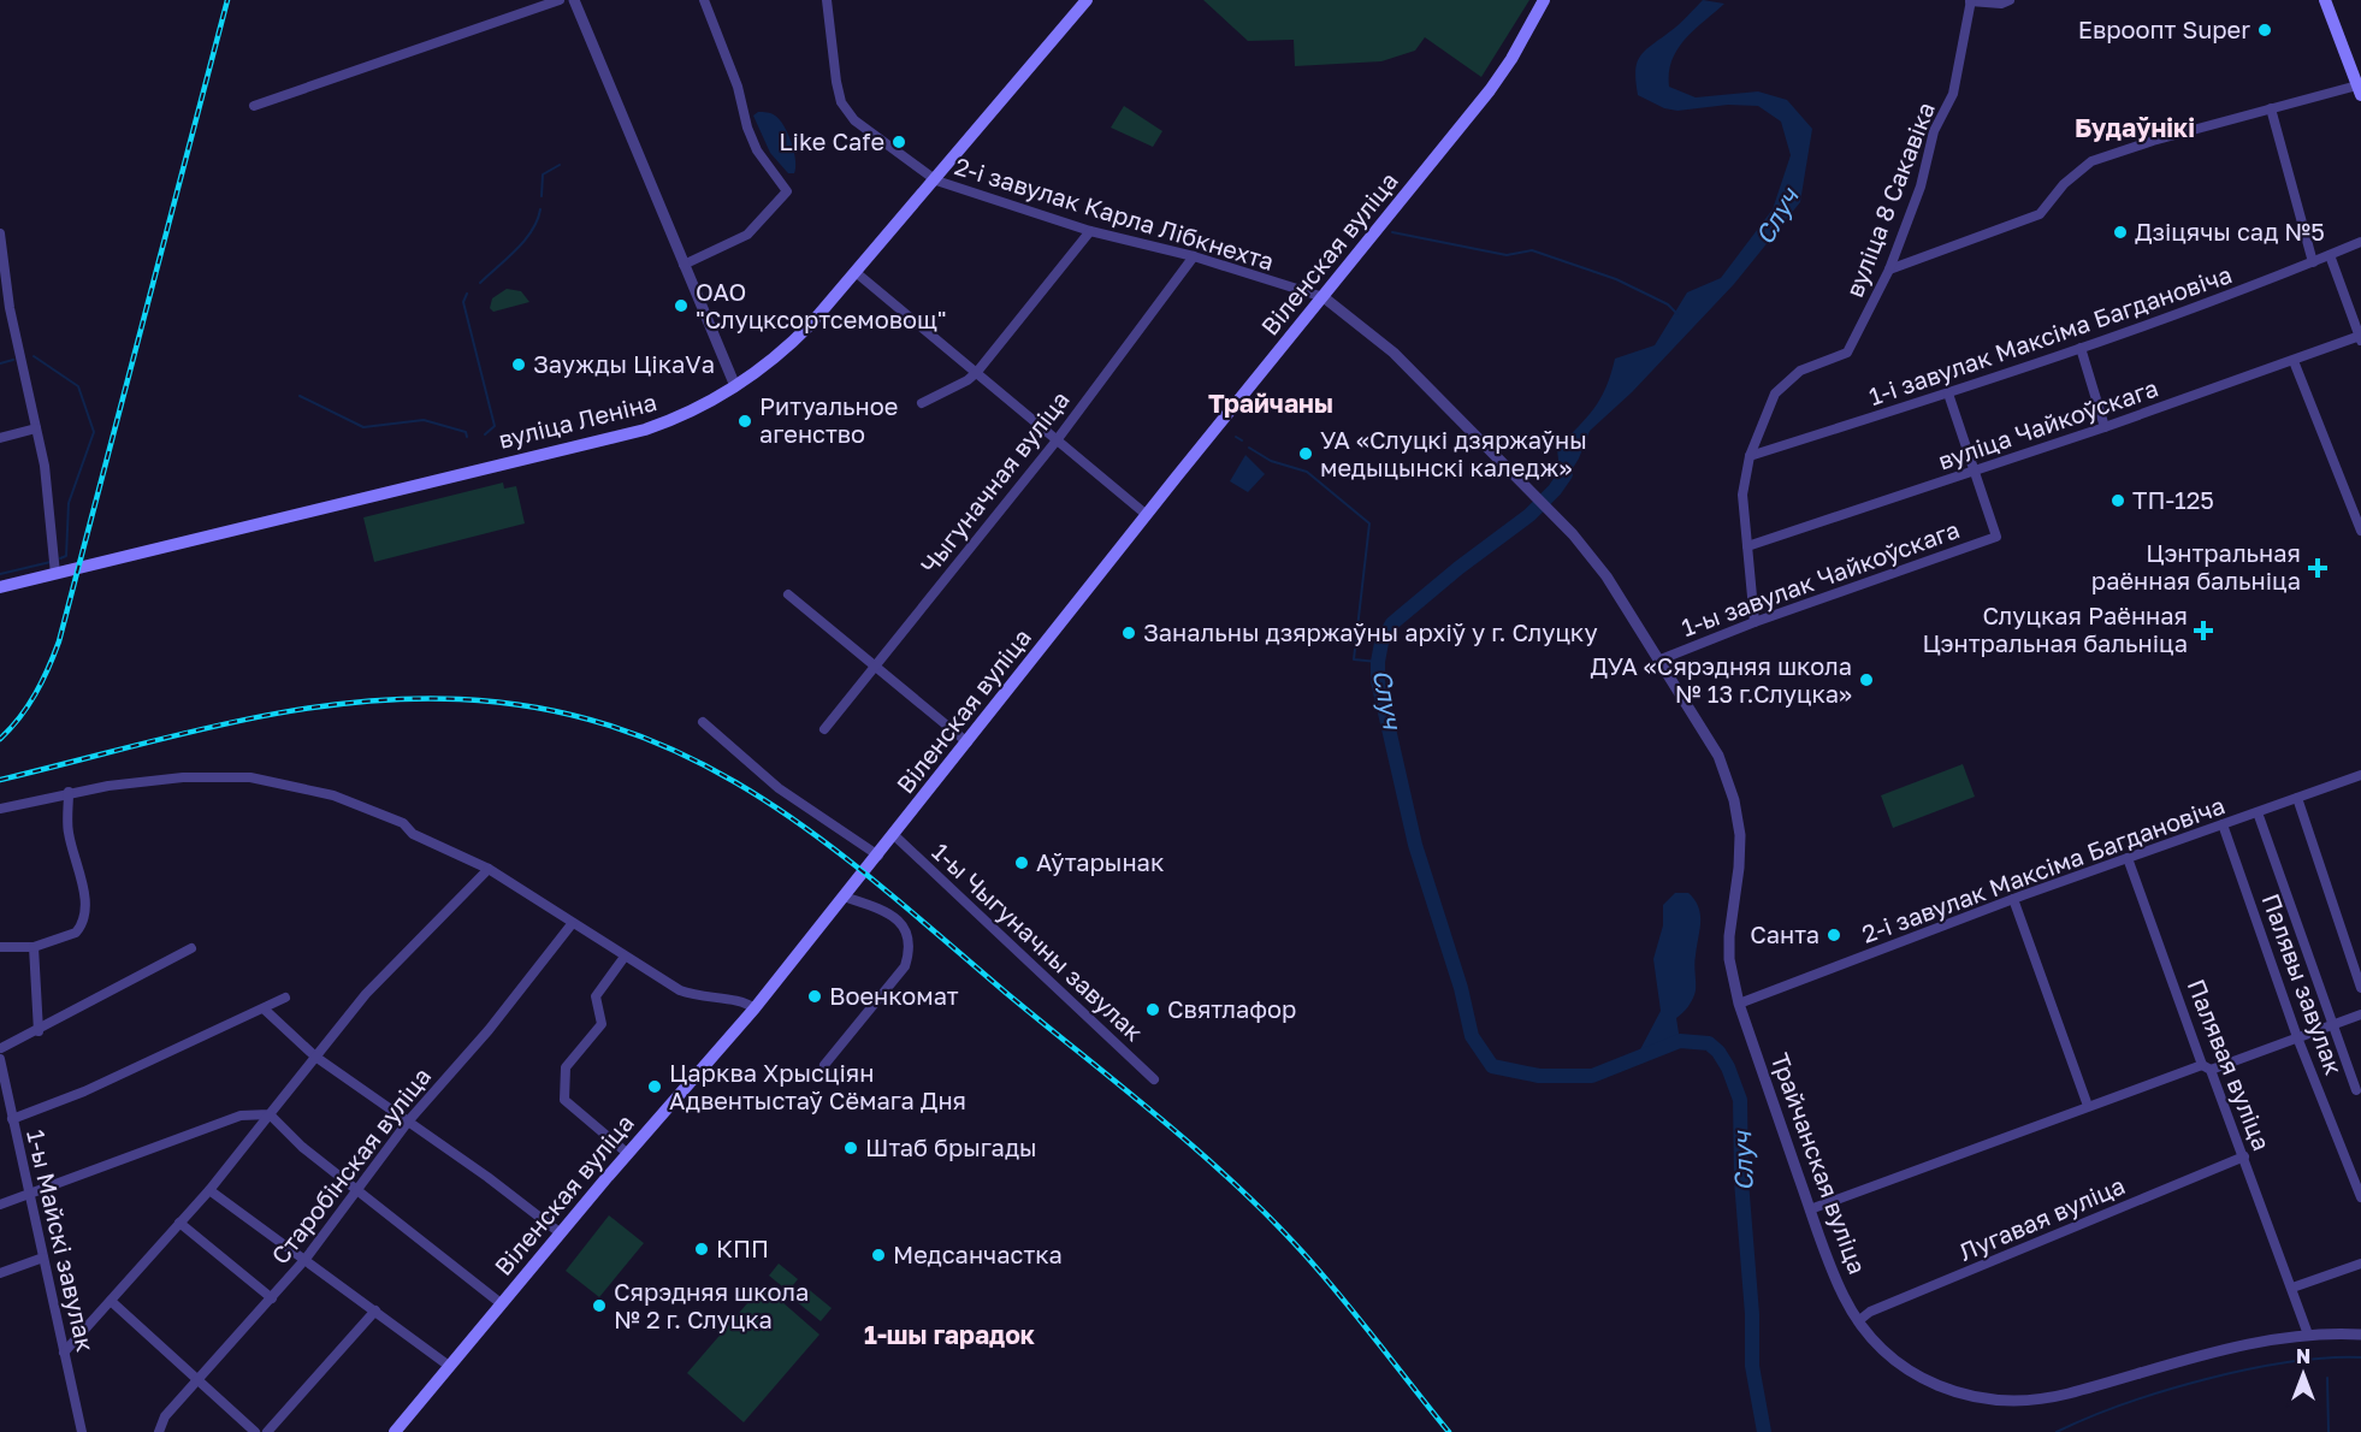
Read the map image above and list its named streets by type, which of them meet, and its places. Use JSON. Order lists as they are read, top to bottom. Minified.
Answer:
{"streets":{"main road":["Віленская вуліца","вуліца Леніна"],"street":["вуліца 8 Сакавіка","2-і завулак Карла Лібкнехта","1-і завулак Максіма Багдановіча","вуліца Чайкоўскага","Чыгуначная вуліца","1-ы завулак Чайкоўскага","2-і завулак Максіма Багдановіча","1-ы Чыгуначны завулак","Палявы завулак","Палявая вуліца","Трайчанская вуліца","Старобінская вуліца","Лугавая вуліца","1-ы Майскі завулак"]},"crossings":[["вуліца 8 Сакавіка","1-і завулак Максіма Багдановіча"],["вуліца 8 Сакавіка","вуліца Чайкоўскага"],["вуліца 8 Сакавіка","1-ы завулак Чайкоўскага"],["2-і завулак Карла Лібкнехта","Віленская вуліца"],["2-і завулак Карла Лібкнехта","вуліца Леніна"],["2-і завулак Карла Лібкнехта","Чыгуначная вуліца"],["2-і завулак Карла Лібкнехта","Трайчанская вуліца"],["Віленская вуліца","1-ы Чыгуначны завулак"],["Віленская вуліца","Трайчанская вуліца"],["вуліца Чайкоўскага","1-ы завулак Чайкоўскага"],["1-ы завулак Чайкоўскага","Трайчанская вуліца"],["2-і завулак Максіма Багдановіча","Палявы завулак"],["2-і завулак Максіма Багдановіча","Палявая вуліца"],["2-і завулак Максіма Багдановіча","Трайчанская вуліца"],["Палявая вуліца","Трайчанская вуліца"],["Палявая вуліца","Лугавая вуліца"],["Трайчанская вуліца","Лугавая вуліца"]],"districts":["Будаўнікі","Трайчаны","1-шы гарадок"],"water":["Случ"],"places":{"other":["Евроопт Super","Like Cafe","Дзіцячы сад №5","ОАО \"Слуцксортсемовощ\"","Заужды ЦікаVа","Ритуальное агенство","УА «Слуцкі дзяржаўны медыцынскі каледж»","ТП-125","Занальны дзяржаўны архіў у г. Слуцку","ДУА «Сярэдняя школа № 13 г.Слуцка»","Аўтарынак","Санта","Военкомат","Святлафор","Царква Хрысціян Адвентыстаў Сёмага Дня","Штаб брыгады","КПП","Медсанчастка","Сярэдняя школа № 2 г. Слуцка"],"health":["Цэнтральная раённая бальніца","Слуцкая Раённая Цэнтральная бальніца"]},"north":"top"}
